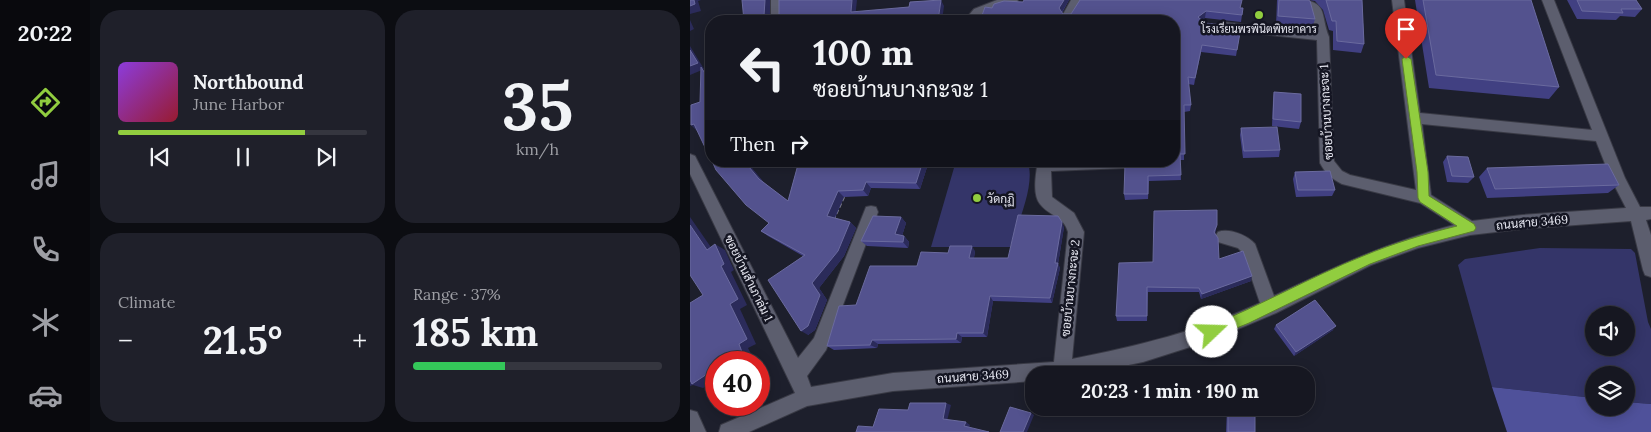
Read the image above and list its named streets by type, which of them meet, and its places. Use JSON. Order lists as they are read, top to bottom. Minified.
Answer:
{"streets":{"street":["ซอยบ้านบางกะจะ 1","ถนนสาย 3469","ซอยบ้านสำเภาล่ม 1","ซอยบ้านบางกะจะ 2"]},"crossings":[["ซอยบ้านบางกะจะ 1","ถนนสาย 3469"],["ถนนสาย 3469","ซอยบ้านสำเภาล่ม 1"]],"places":["โรงเรียนพรพินิตพิทยาคาร","วัดกุฏิ"],"page":{"tabs":"20:22","tile":[["35","km/h"],"Climate",["Range · 37%","185 km"]],"turn":["100 m","ซอยบ้านบางกะจะ 1"],"song":["Northbound","June Harbor"],"then":"Then","heat":["−","21.5°","+"],"limit":"40","trip":"20:23 · 1 min · 190 m"}}
